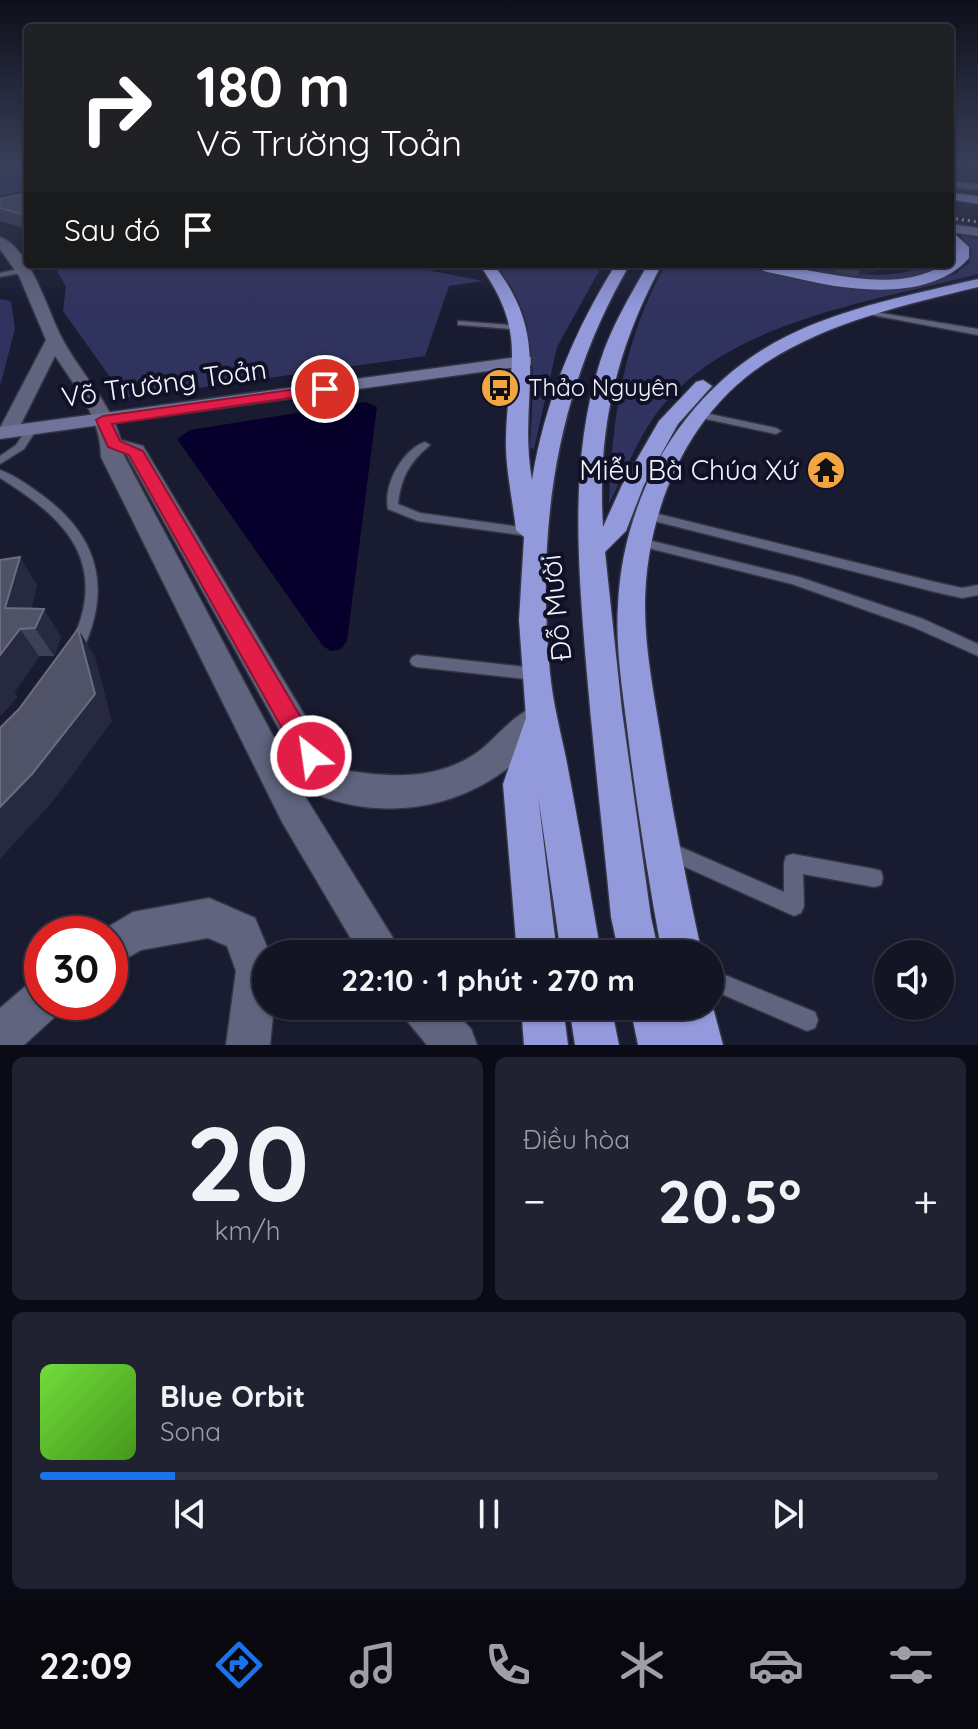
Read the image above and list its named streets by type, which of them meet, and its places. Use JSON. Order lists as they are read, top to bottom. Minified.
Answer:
{"streets":{"highway":["Đỗ Mười"],"street":["Võ Trường Toản"]},"places":{"bus stop":["Thảo Nguyên"],"temple":["Miễu Bà Chúa Xứ"]},"page":{"turn":["180 m","Võ Trường Toản"],"then":"Sau đó","limit":"30","trip":"22:10 · 1 phút · 270 m","tile":[["20","km/h"],"Điều hòa"],"heat":["−","20.5°","+"],"song":["Blue Orbit","Sona"],"tabs":"22:09"}}
